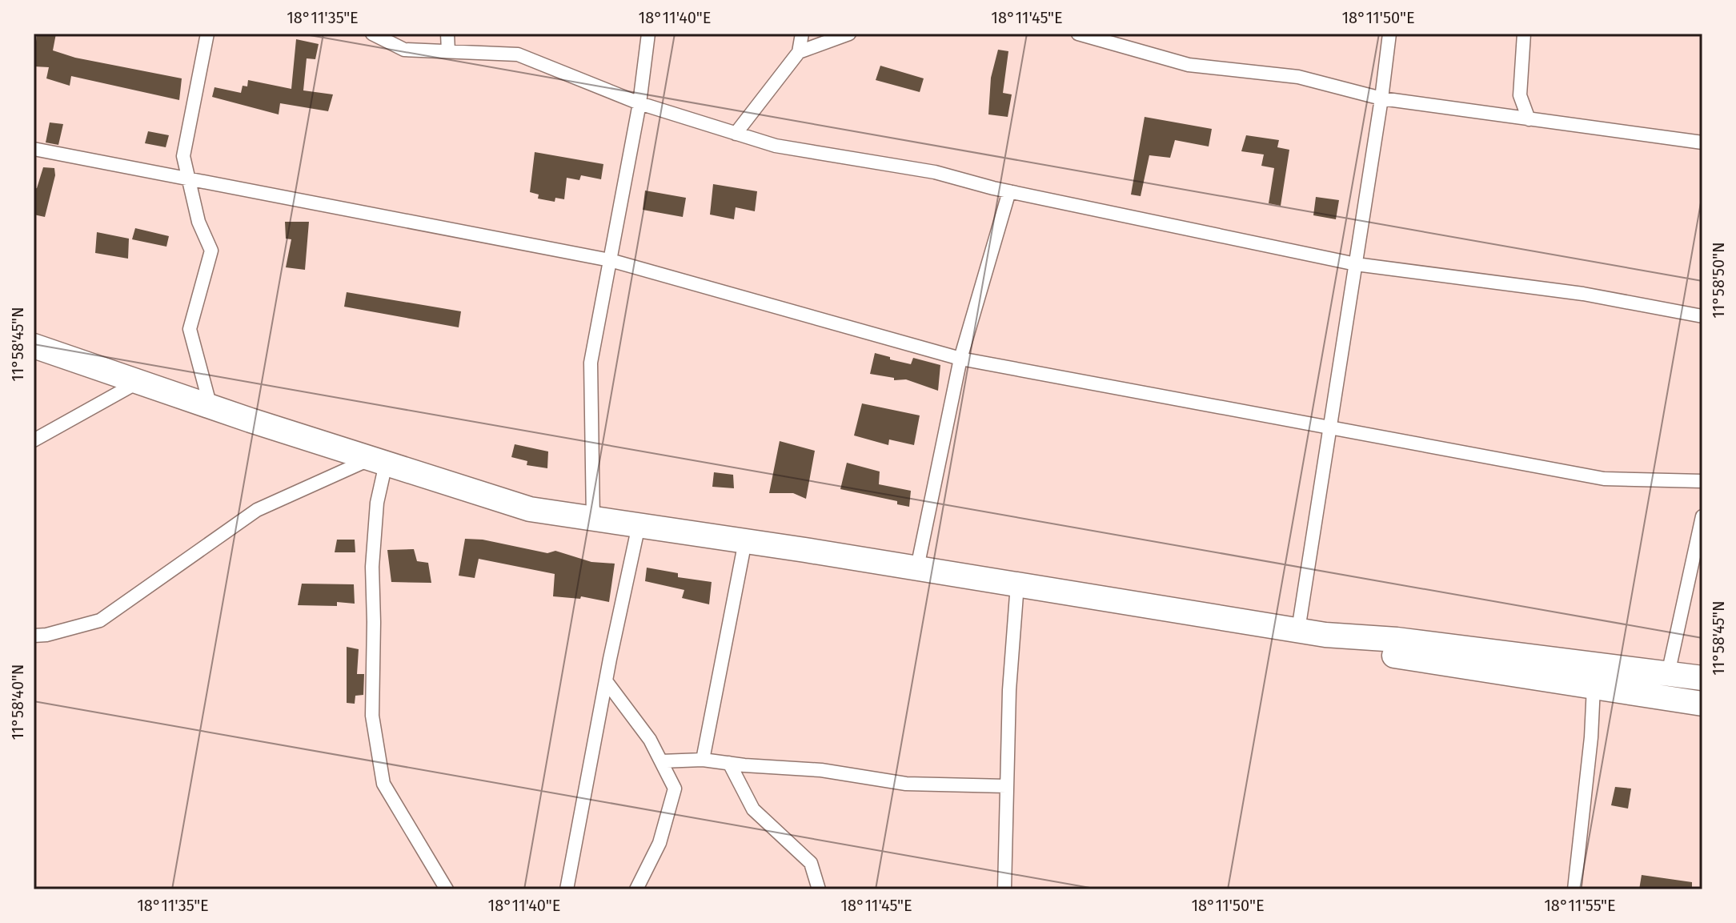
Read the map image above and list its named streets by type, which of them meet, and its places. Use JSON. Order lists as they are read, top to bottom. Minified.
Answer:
{"coordinates":["18°11'35\"E","18°11'40\"E","18°11'45\"E","18°11'50\"E","11°58'50\"N","11°58'45\"N","11°58'40\"N","18°11'55\"E"]}
